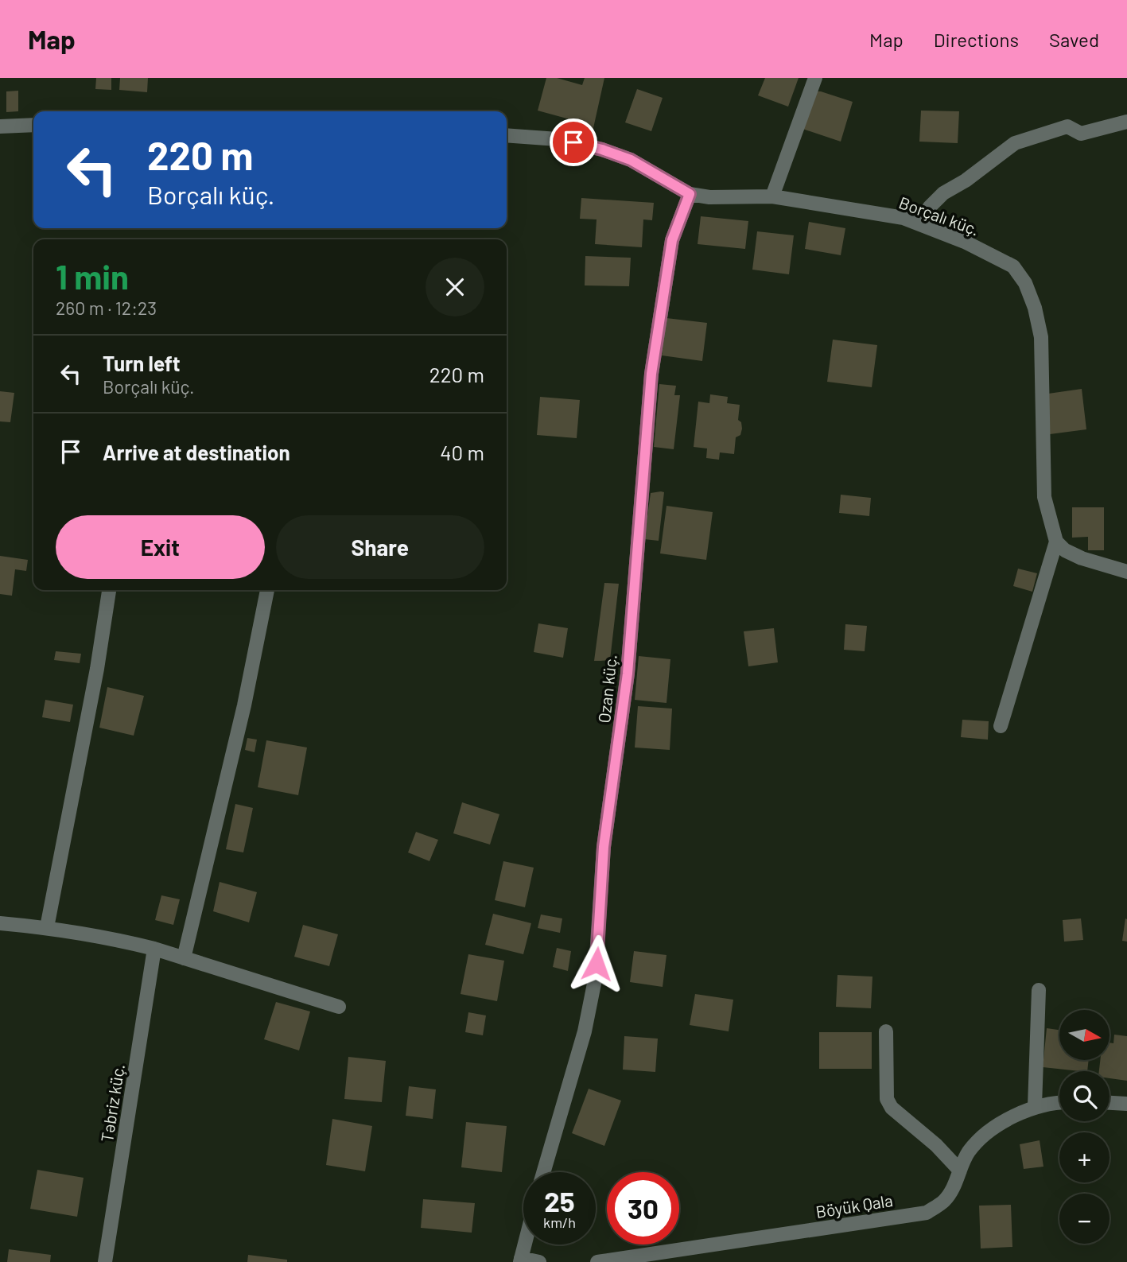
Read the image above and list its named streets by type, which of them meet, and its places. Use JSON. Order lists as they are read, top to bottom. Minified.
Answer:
{"streets":{"street":["Borçalı küç.","Ozan küç.","Təbriz küç.","Böyük Qala"]},"crossings":[["Borçalı küç.","Ozan küç."]],"north":"right","page":{"header":"Map","nav":["Map","Directions","Saved"],"turn":["220 m","Borçalı küç."],"heading":["1 min","260 m · 12:23"],"list":[{"name":"Turn left","note":"Borçalı küç.","value":"220 m"},{"name":"Arrive at destination","value":"40 m"}],"buttons":["Exit","Share"],"map_buttons":["+","−"],"speed":"25 km/h","limit":"30"}}
